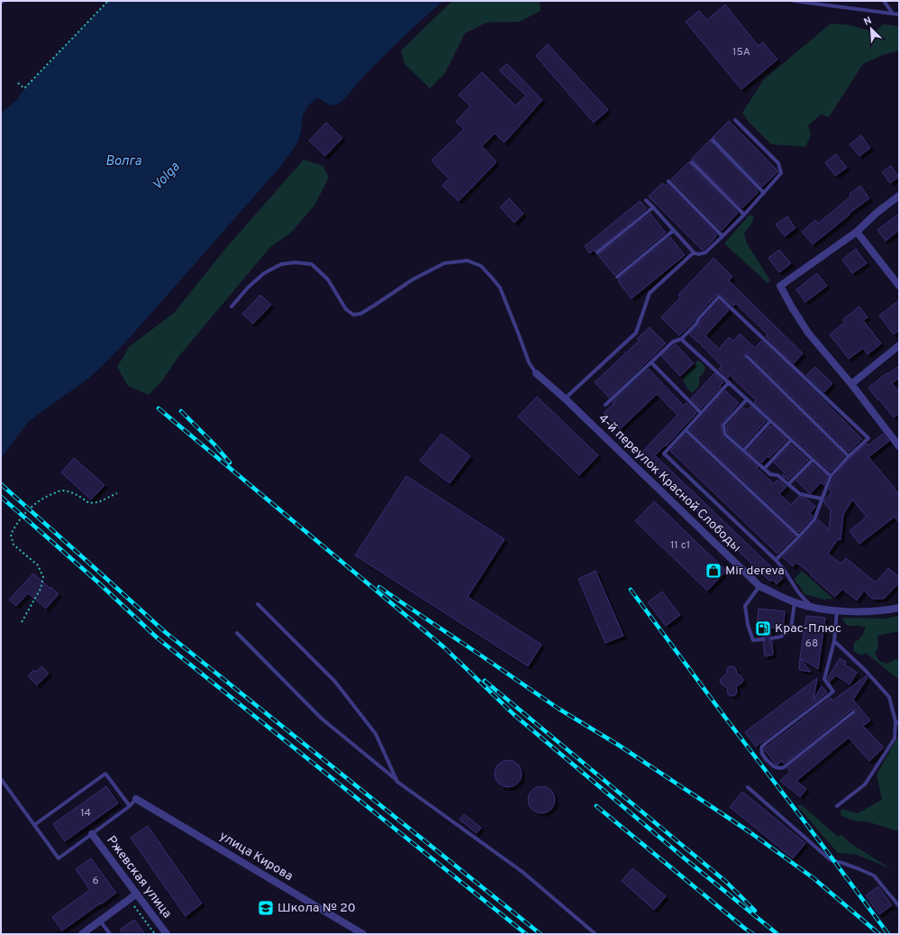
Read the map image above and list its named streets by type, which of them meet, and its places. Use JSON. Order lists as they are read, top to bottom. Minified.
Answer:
{"streets":{"street":["4-й переулок Красной Слободы","улица Кирова","Ржевская улица"]},"water":["Волга","Volga"],"places":{"shop":["Mir dereva"],"fuel station":["Крас-Плюс"],"school or university":["Школа № 20"]},"house_numbers":["15А","11 с1","68","14","6"],"north":"top left"}
